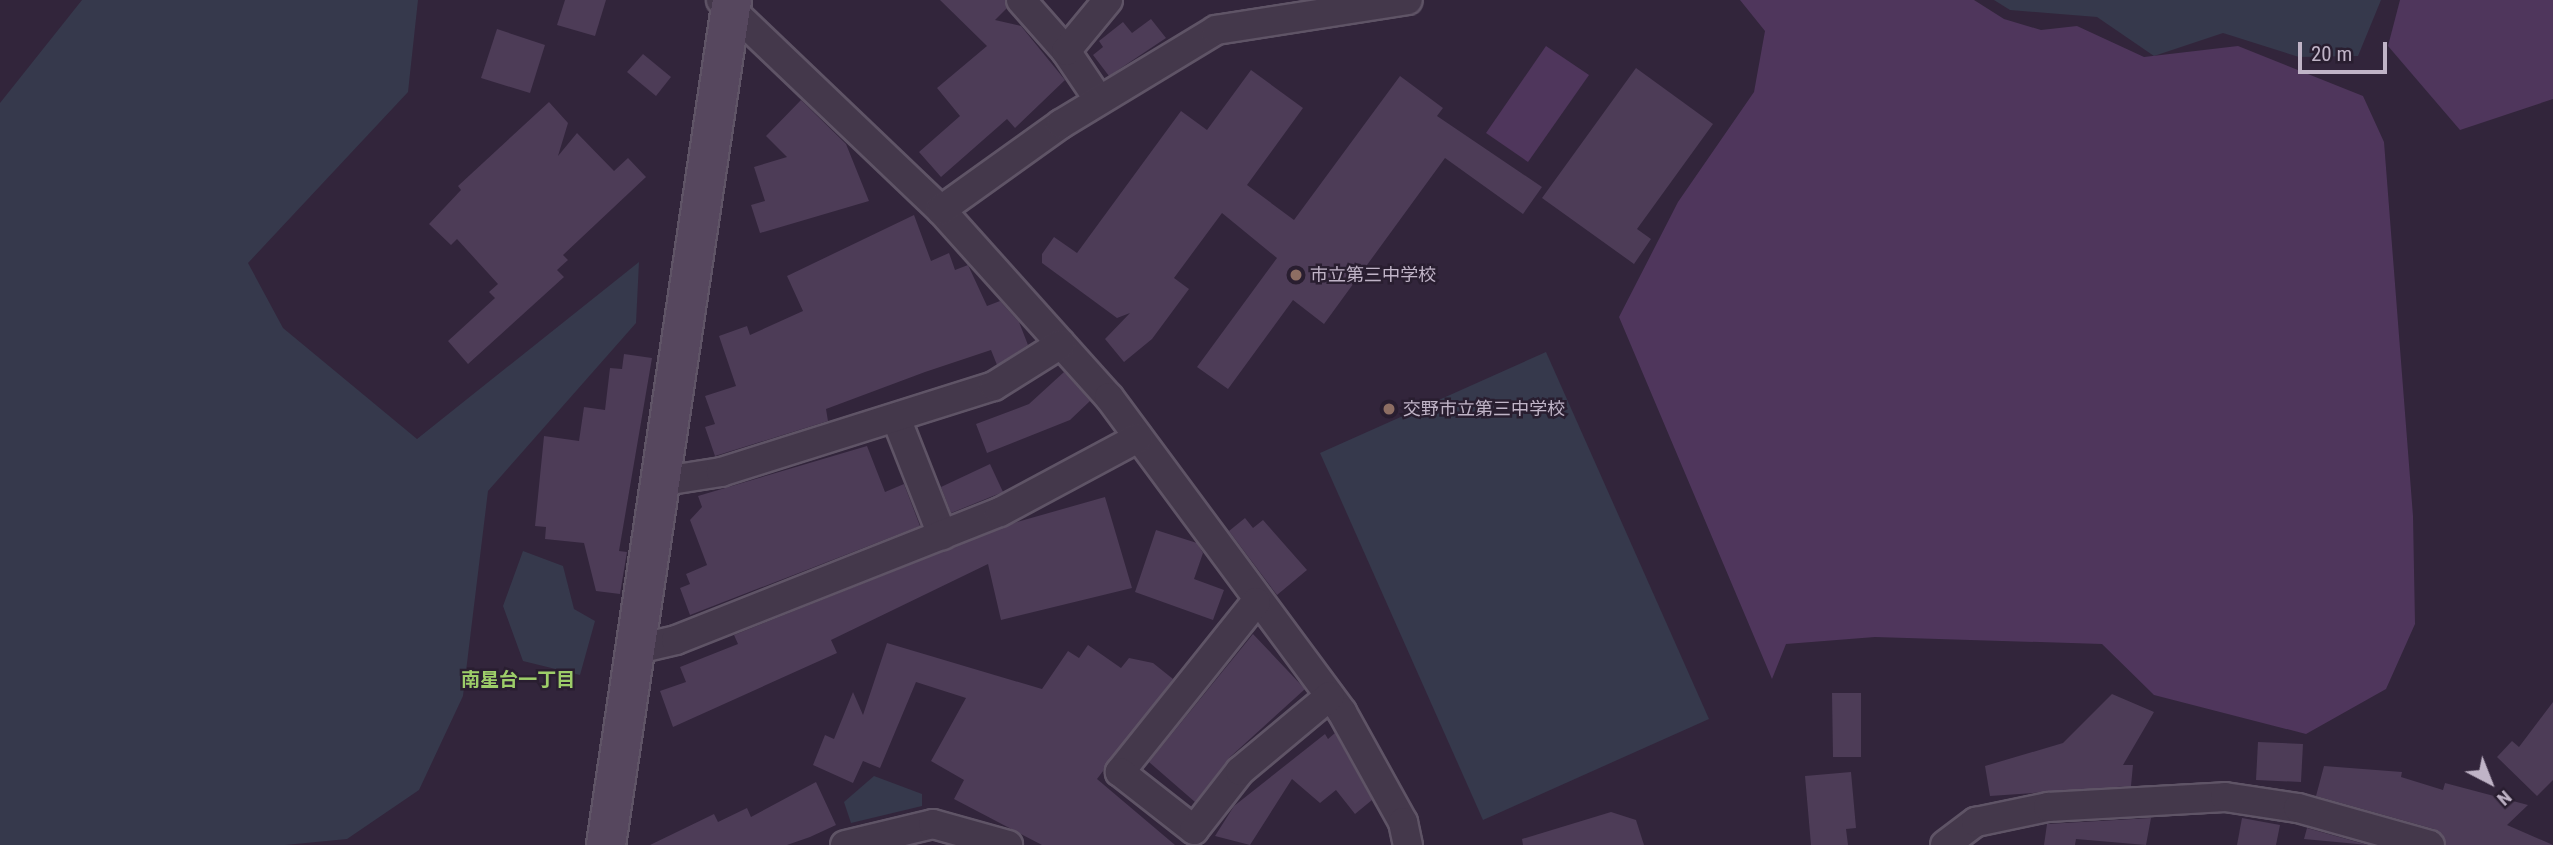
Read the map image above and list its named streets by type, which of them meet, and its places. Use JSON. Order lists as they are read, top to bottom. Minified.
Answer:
{"districts":["南星台一丁目"],"places":["市立第三中学校","交野市立第三中学校"],"scale_bar":"20 m","north":"bottom right"}
